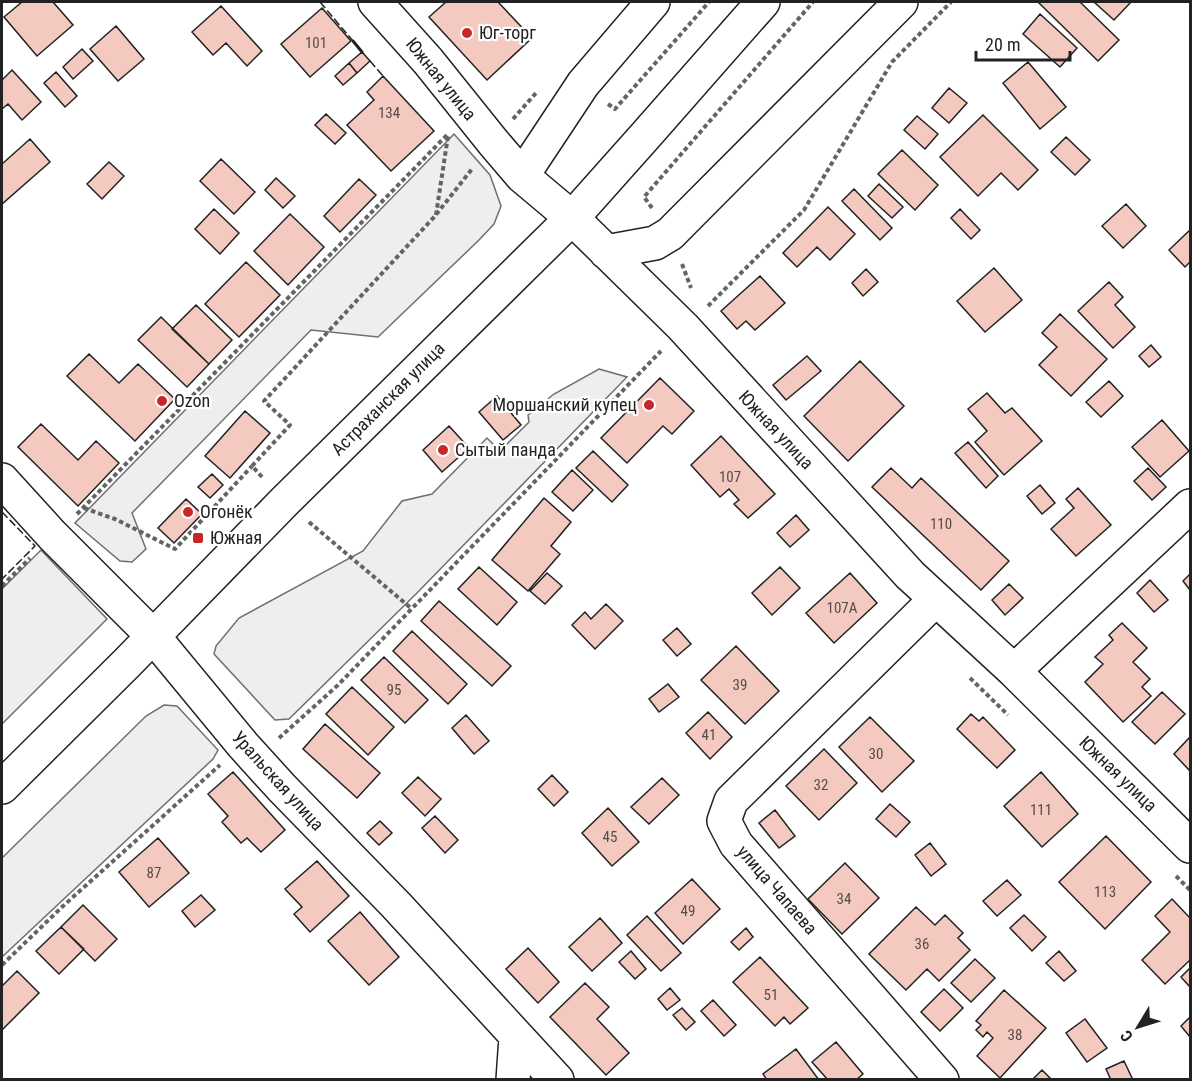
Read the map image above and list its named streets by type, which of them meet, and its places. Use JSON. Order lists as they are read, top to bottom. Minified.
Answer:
{"streets":{"street":["Южная улица","Астраханская улица","Уральская улица","улица Чапаева"]},"crossings":[["Южная улица","Астраханская улица"],["Южная улица","улица Чапаева"],["Астраханская улица","Уральская улица"]],"places":{"other":["Юг-торг","Ozon","Моршанский купец","Сытый панда","Огонёк"],"transit":["Южная"]},"house_numbers":["101","134","107","110","107А","39","95","41","30","32","111","45","87","113","34","49","36","51","38"],"scale_bar":"20 m","north":"bottom left"}
